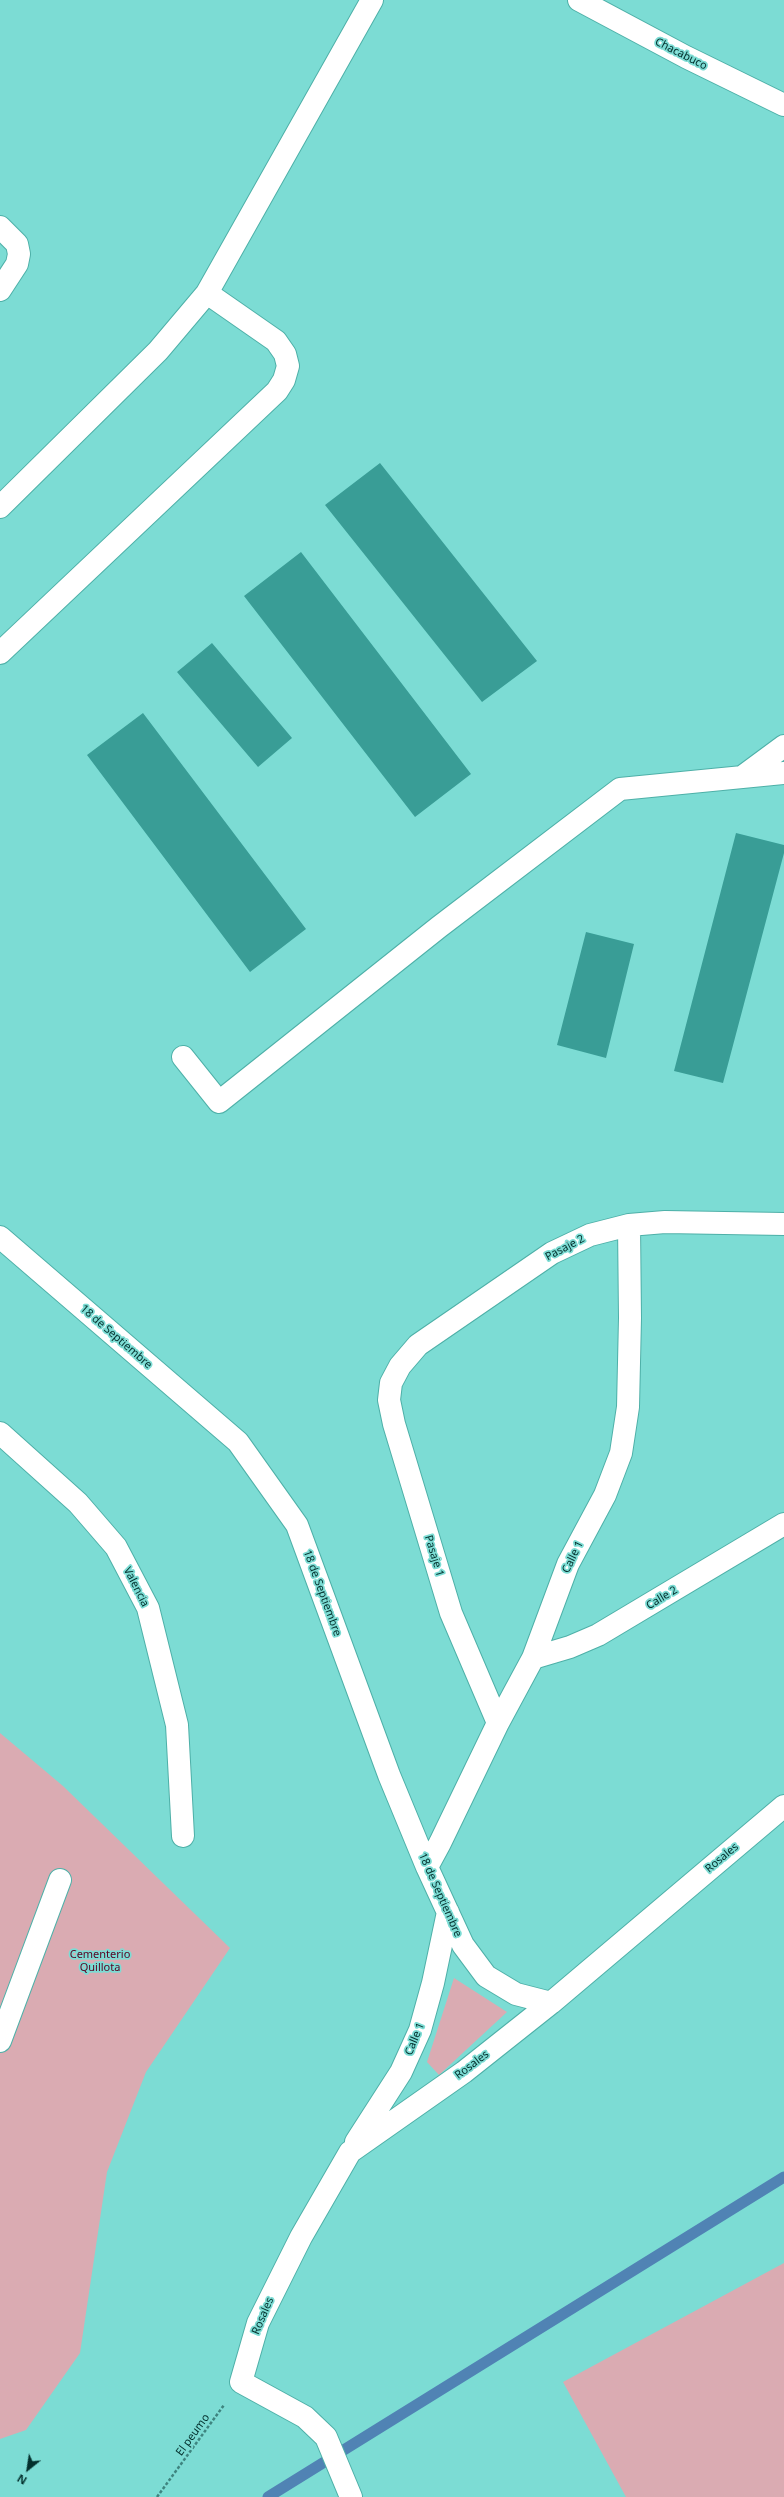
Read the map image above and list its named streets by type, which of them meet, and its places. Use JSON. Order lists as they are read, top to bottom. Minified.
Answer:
{"streets":{"street":["Chacabuco","Pasaje 2","18 de Septiembre","Pasaje 1","Calle 1","Valencia","Calle 2","Rosales"],"path":["El peumo"]},"crossings":[["Pasaje 2","Pasaje 1"],["Pasaje 2","Calle 1"],["18 de Septiembre","Calle 1"],["18 de Septiembre","Rosales"],["Pasaje 1","Calle 1"],["Calle 1","Calle 2"],["Calle 1","Rosales"],["Rosales","El peumo"]],"parks":["Cementerio Quillota"],"north":"bottom left"}
